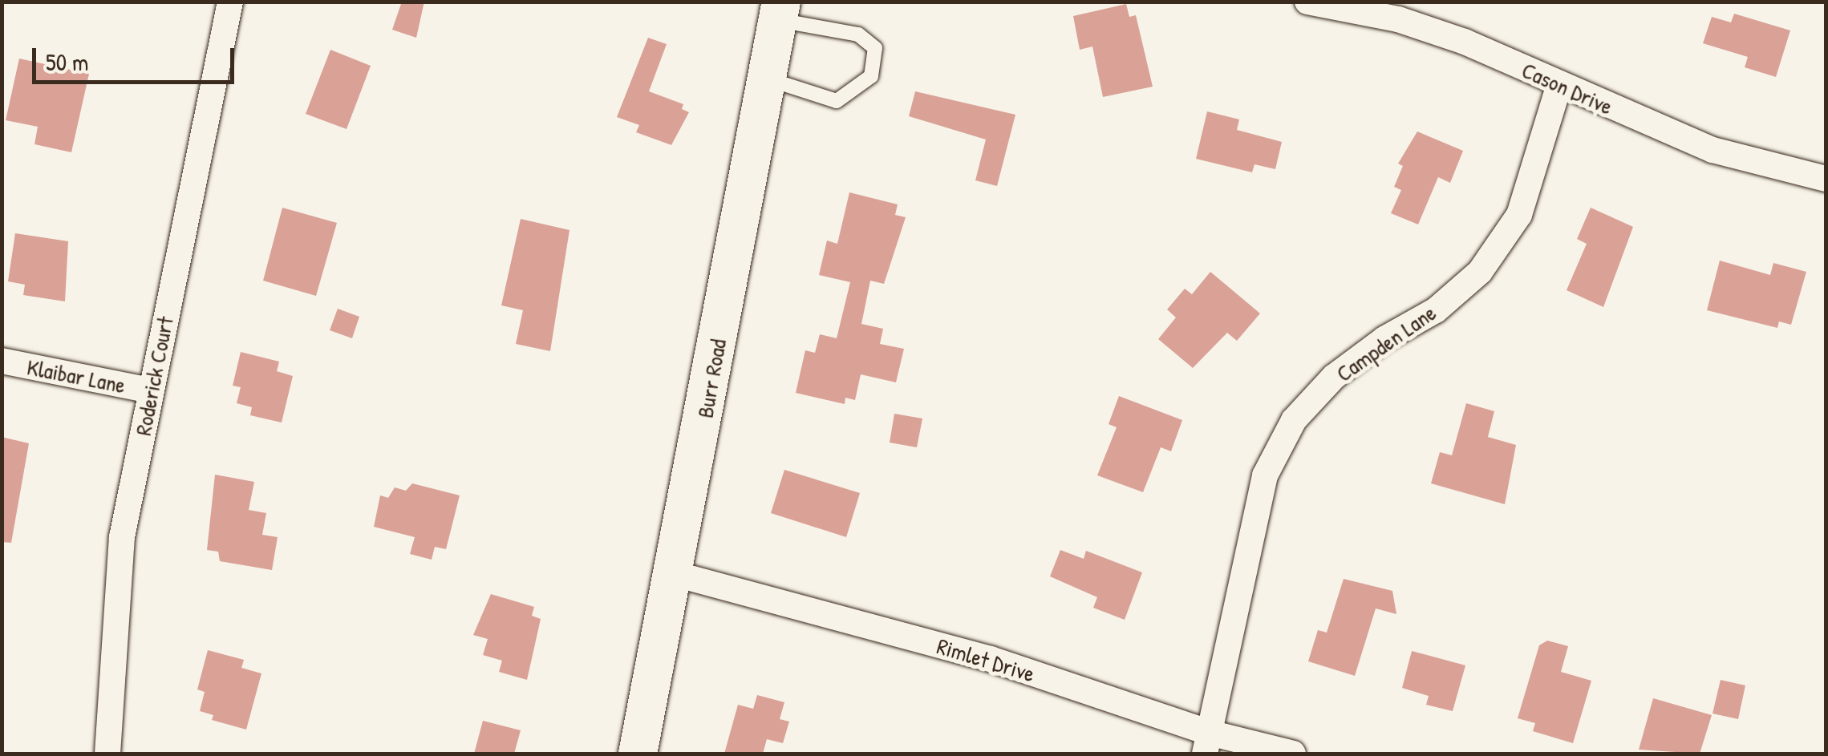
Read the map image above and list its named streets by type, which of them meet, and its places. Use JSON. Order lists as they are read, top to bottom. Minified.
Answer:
{"streets":{"street":["Cason Drive","Campden Lane","Klaibar Lane","Roderick Court","Burr Road","Rimlet Drive"]},"crossings":[["Cason Drive","Campden Lane"],["Campden Lane","Rimlet Drive"],["Klaibar Lane","Roderick Court"],["Burr Road","Rimlet Drive"]],"scale_bar":"50 m"}
